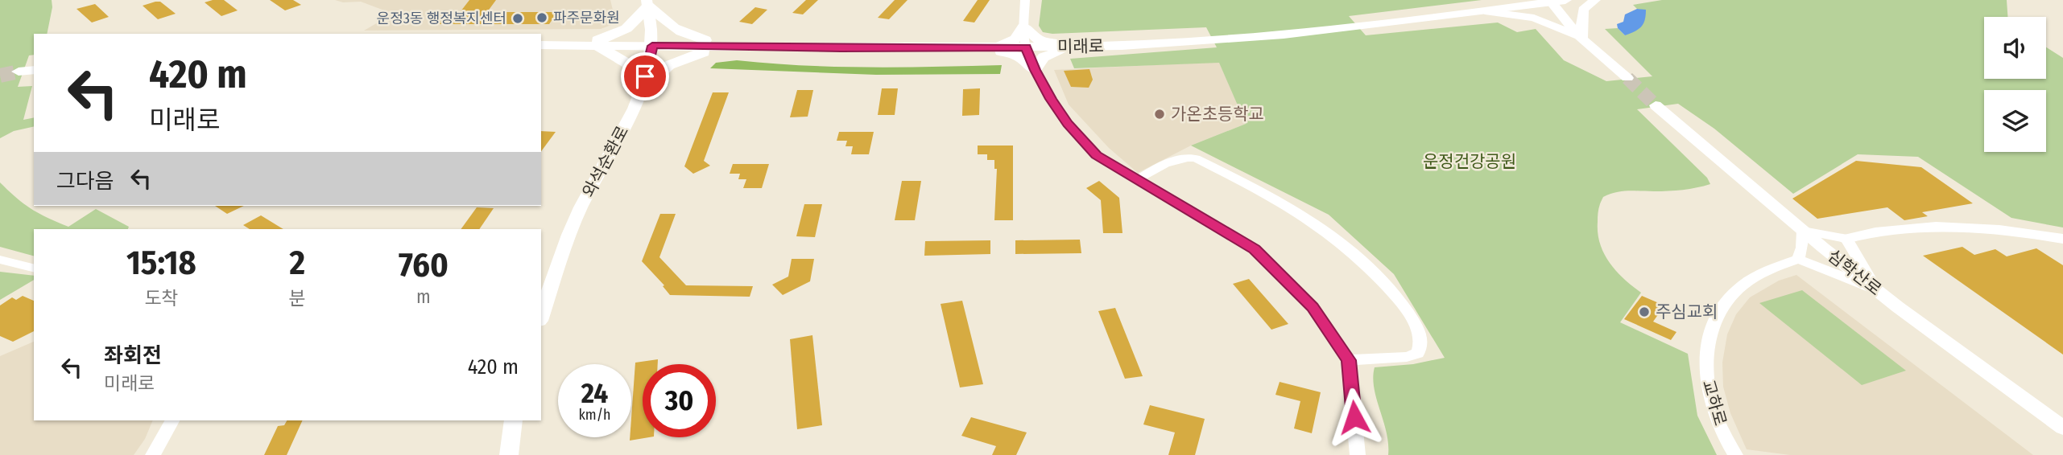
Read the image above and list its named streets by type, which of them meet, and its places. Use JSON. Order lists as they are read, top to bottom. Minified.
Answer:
{"streets":{"main road":["미래로"],"street":["와석순환로","심학산로","교하로"]},"crossings":[["미래로","와석순환로"]],"parks":["운정건강공원"],"places":["파주문화원","운정3동 행정복지센터","가온초등학교","주심교회"],"page":{"turn":["420 m","미래로"],"then":"그다음","eta":["15:18","도착","2","분","760","m"],"list":[{"name":"좌회전","note":"미래로","value":"420 m"}],"speed":"24 km/h","limit":"30"}}
